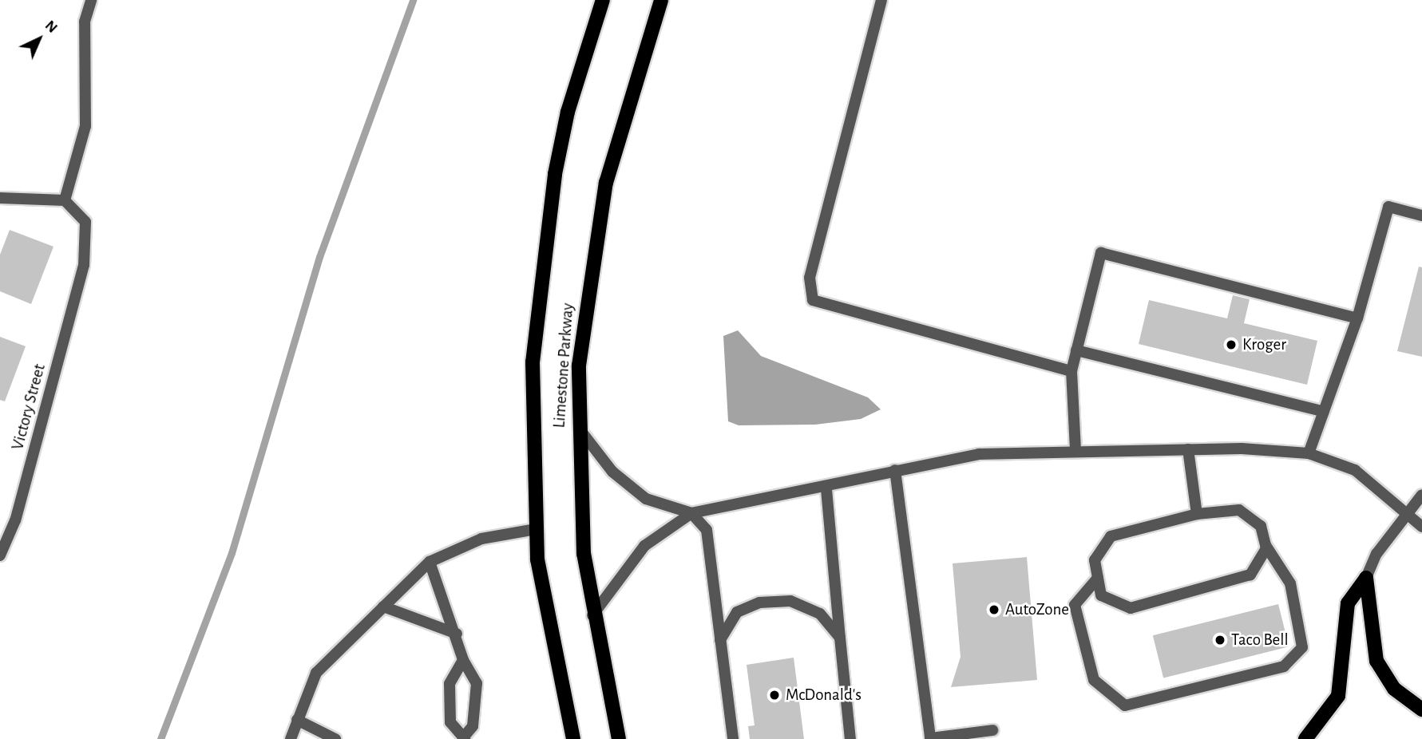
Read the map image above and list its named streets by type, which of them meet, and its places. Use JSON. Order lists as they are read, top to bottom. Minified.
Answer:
{"streets":{"main road":["Limestone Parkway"],"street":["Victory Street"]},"places":["Kroger","AutoZone","Taco Bell","McDonald's"],"north":"top right"}
